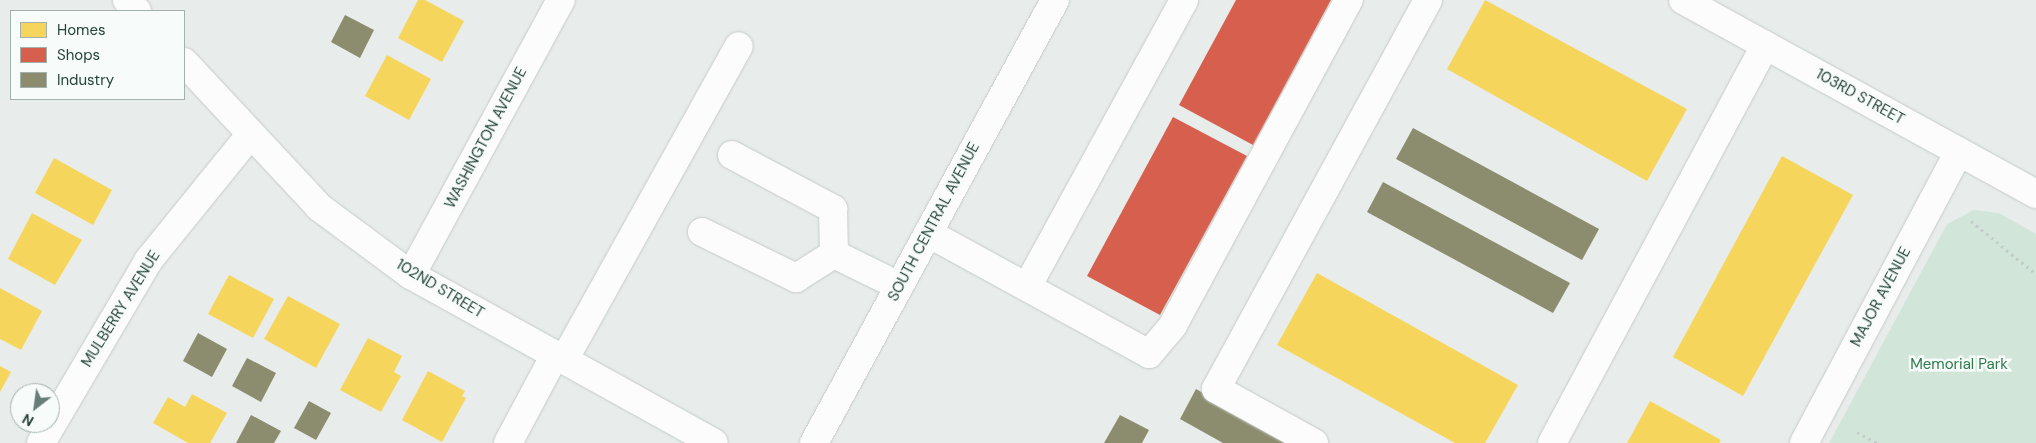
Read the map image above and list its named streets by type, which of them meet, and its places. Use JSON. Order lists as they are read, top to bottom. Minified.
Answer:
{"streets":{"street":["103RD STREET","WASHINGTON AVENUE","SOUTH CENTRAL AVENUE","102ND STREET","MAJOR AVENUE","MULBERRY AVENUE"]},"crossings":[["103RD STREET","MAJOR AVENUE"],["WASHINGTON AVENUE","102ND STREET"],["102ND STREET","MULBERRY AVENUE"]],"parks":["Memorial Park"],"legend":["Homes","Shops","Industry"],"north":"bottom left"}
